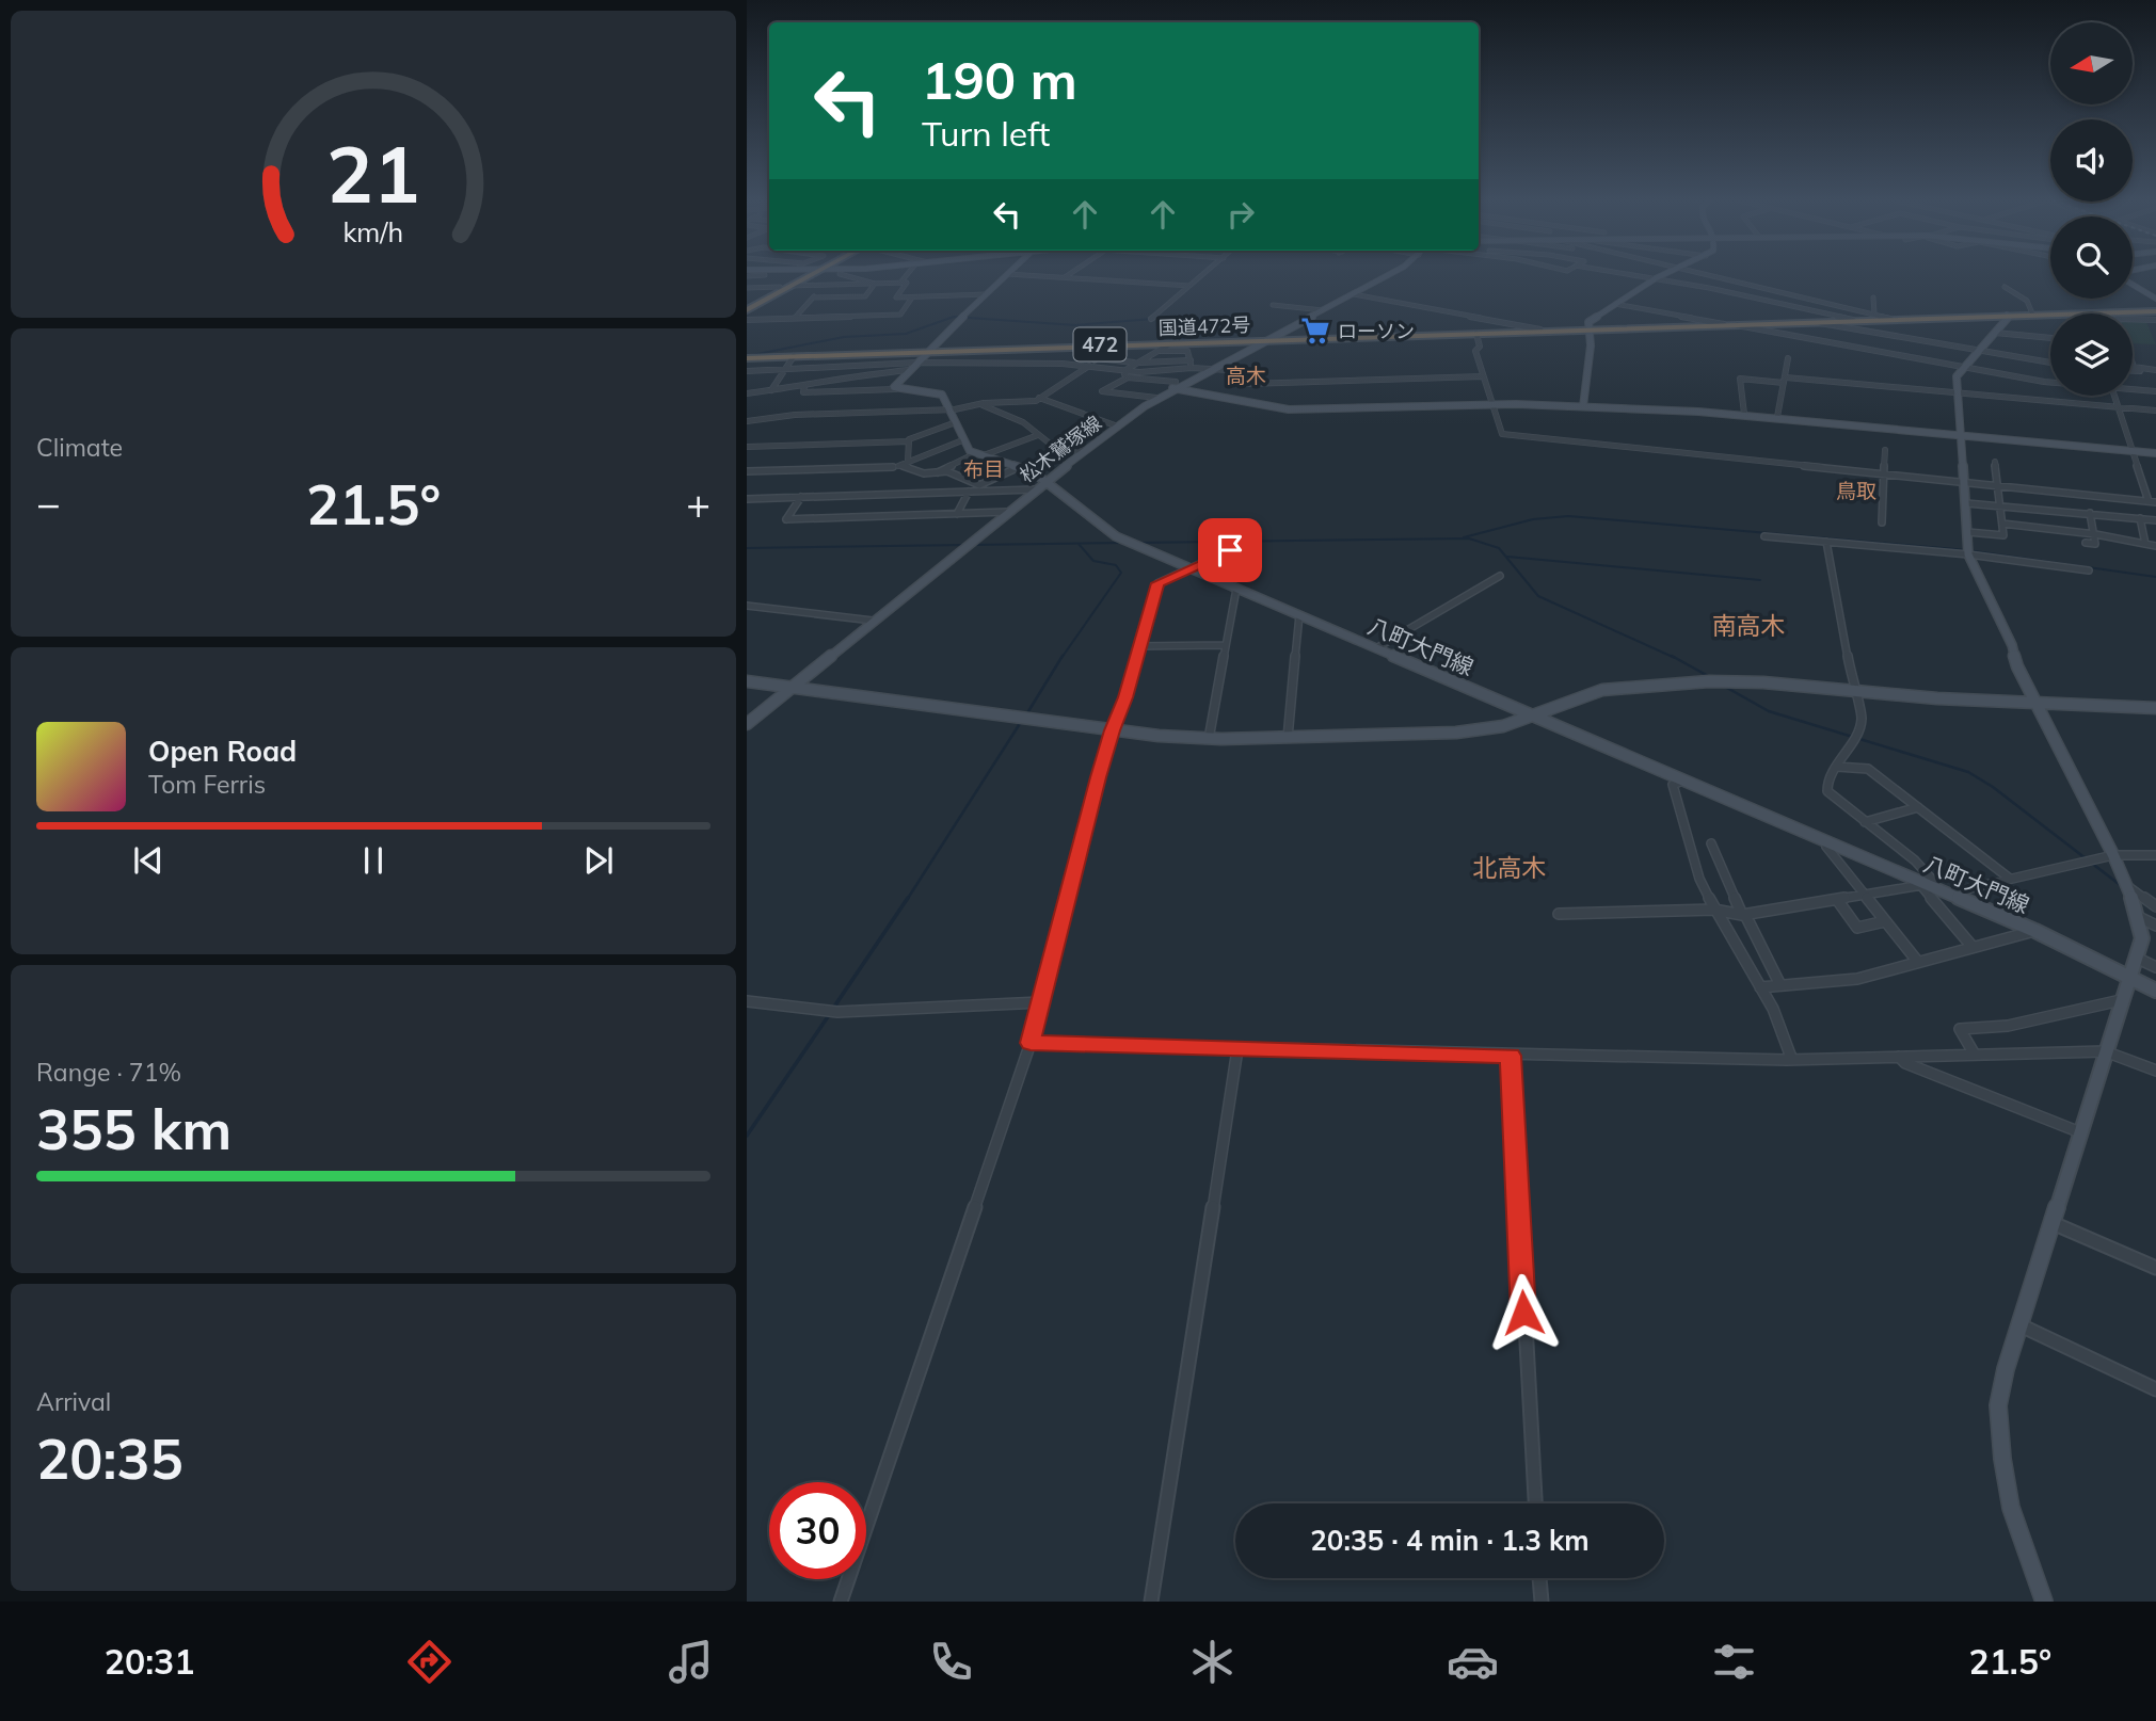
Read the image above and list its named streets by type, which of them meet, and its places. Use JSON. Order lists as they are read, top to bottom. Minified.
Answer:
{"streets":{"highway":["国道472号","472"],"street":["松木鷲塚線","八町大門線"]},"crossings":[["国道472号","松木鷲塚線"],["松木鷲塚線","八町大門線"]],"districts":["高木","布目","鳥取","南高木","北高木"],"places":{"supermarket":["ローソン"]},"north":"left","page":{"turn":["190 m","Turn left"],"tile":["Climate",["Range · 71%","355 km"],["Arrival","20:35"]],"heat":["−","21.5°","+"],"song":["Open Road","Tom Ferris"],"limit":"30","trip":"20:35 · 4 min · 1.3 km","tabs":["20:31","21.5°"],"gauge":["21","km/h"]}}
